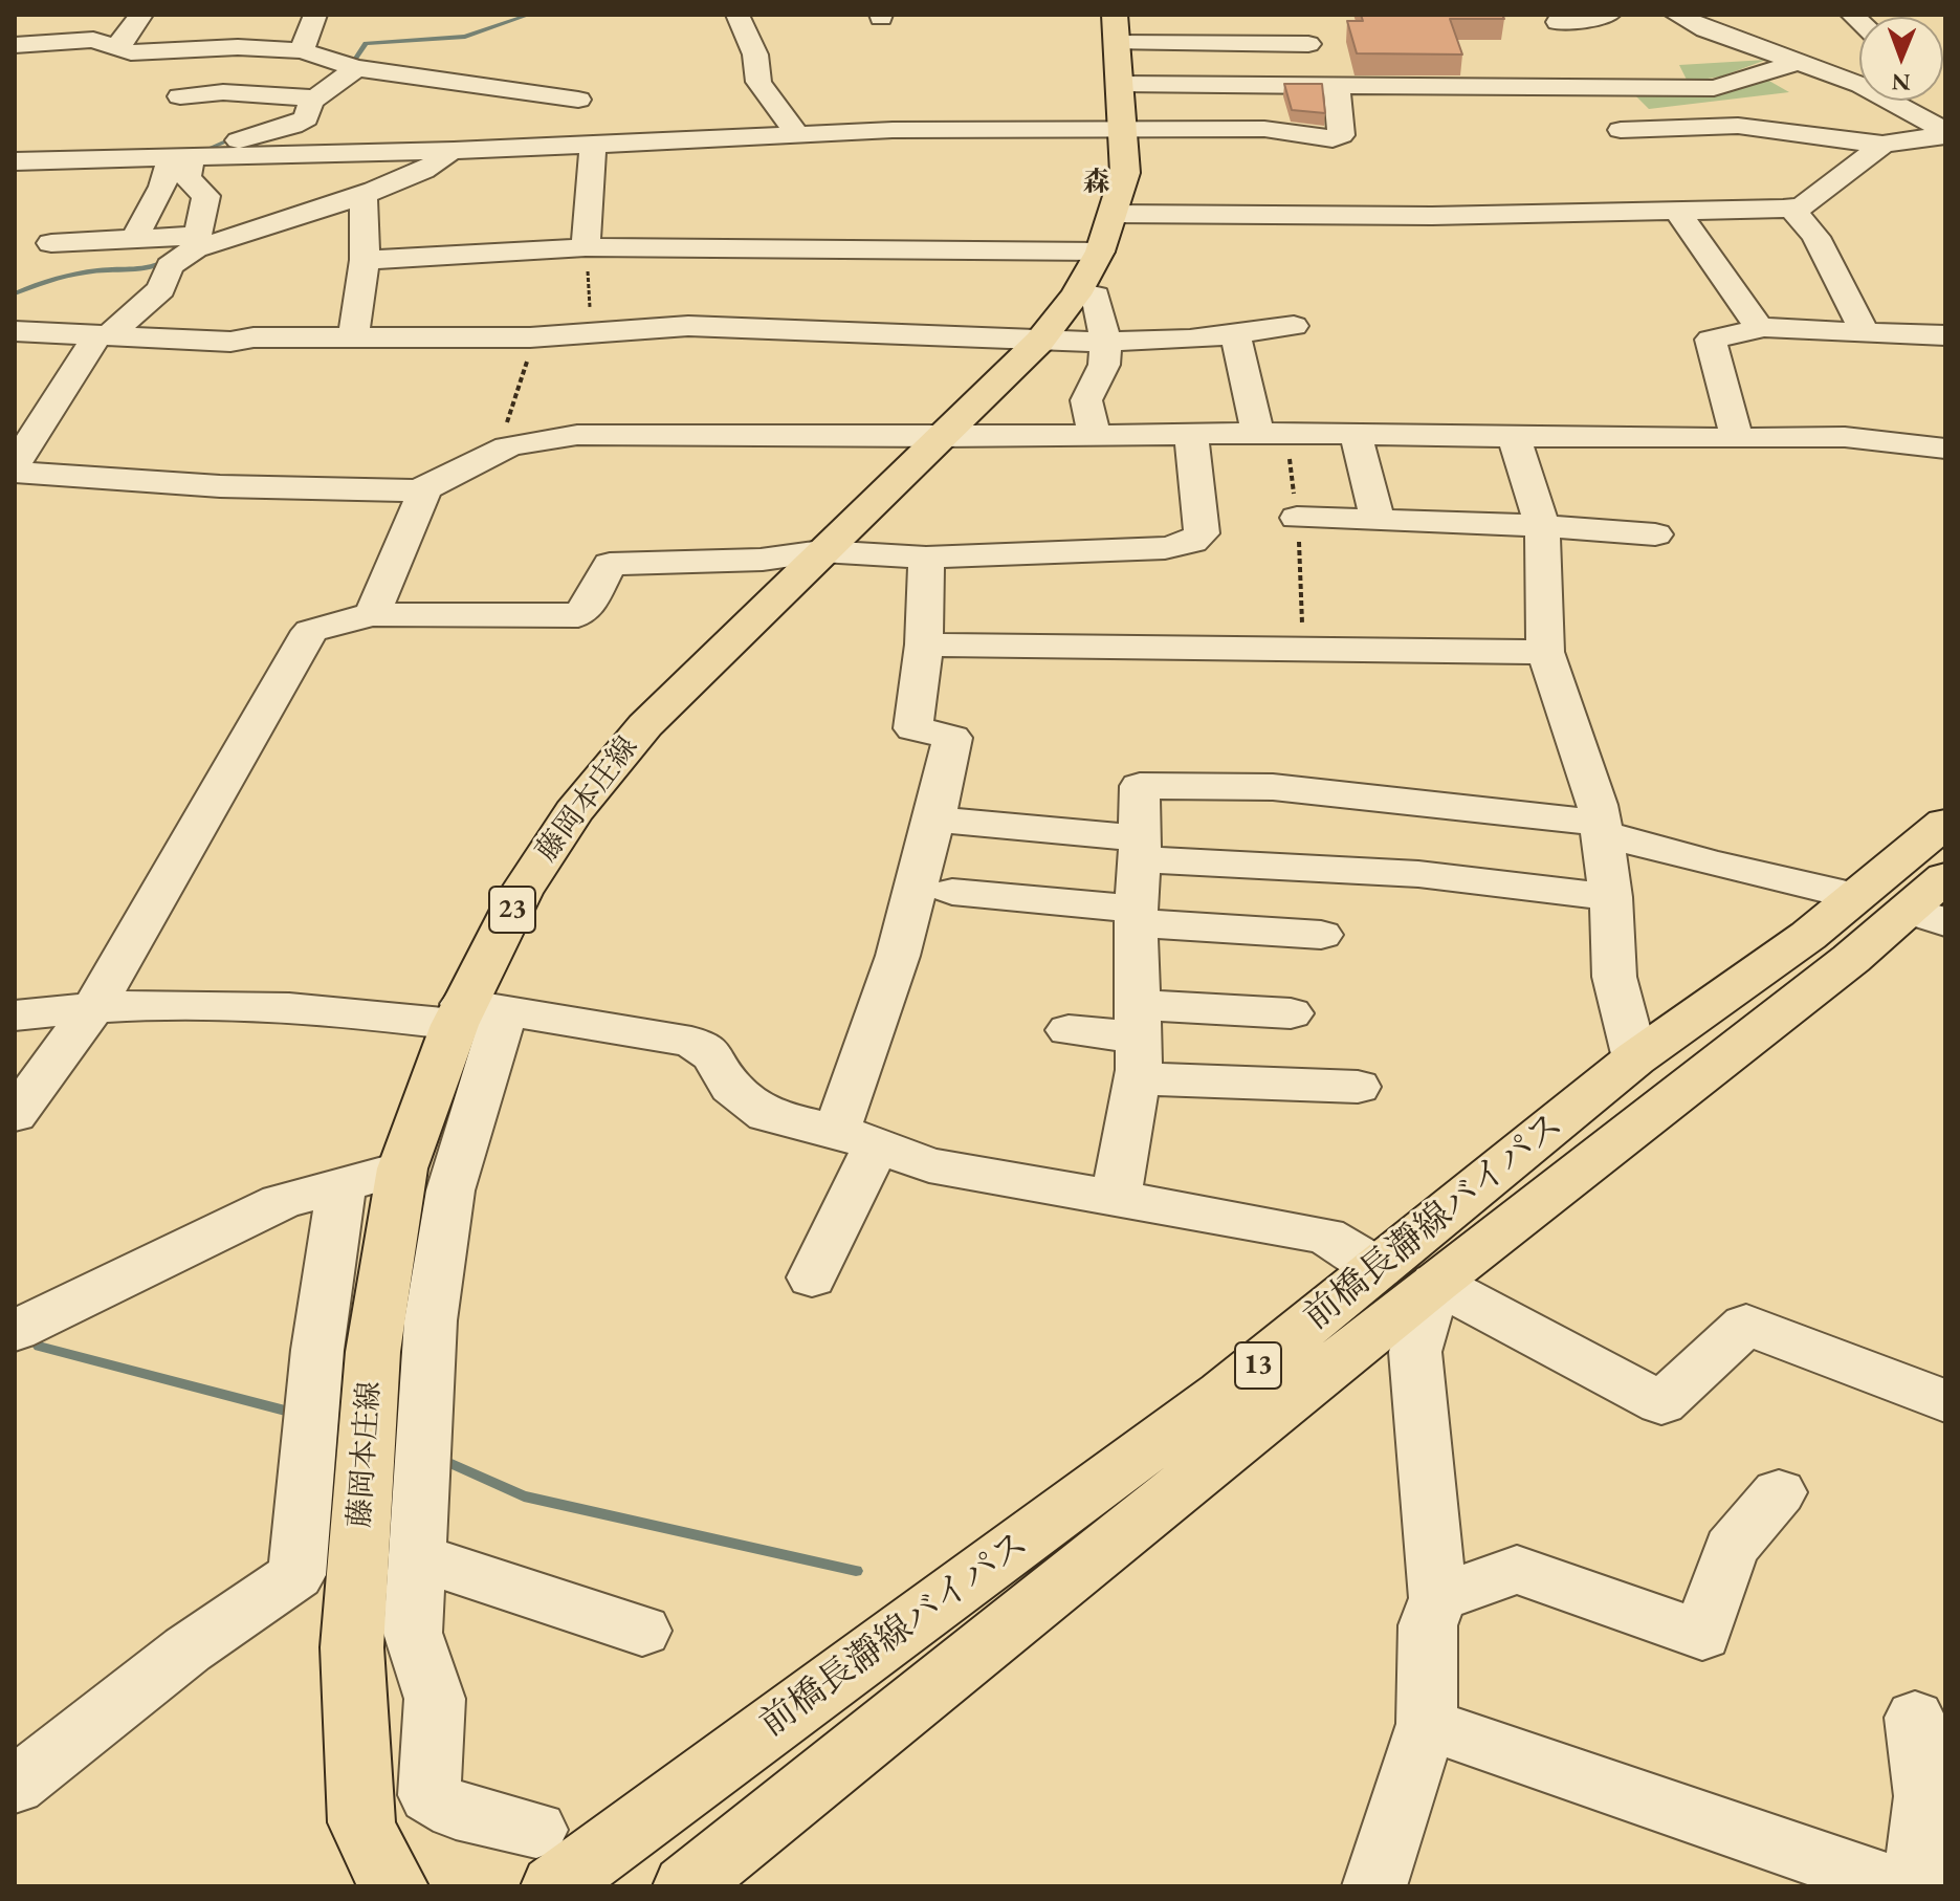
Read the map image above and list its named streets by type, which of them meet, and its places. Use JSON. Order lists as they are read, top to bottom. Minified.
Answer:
{"streets":{"main road":["藤岡本庄線","23","前橋長瀞線バイパス","13"]},"districts":["森"],"north":"bottom"}
